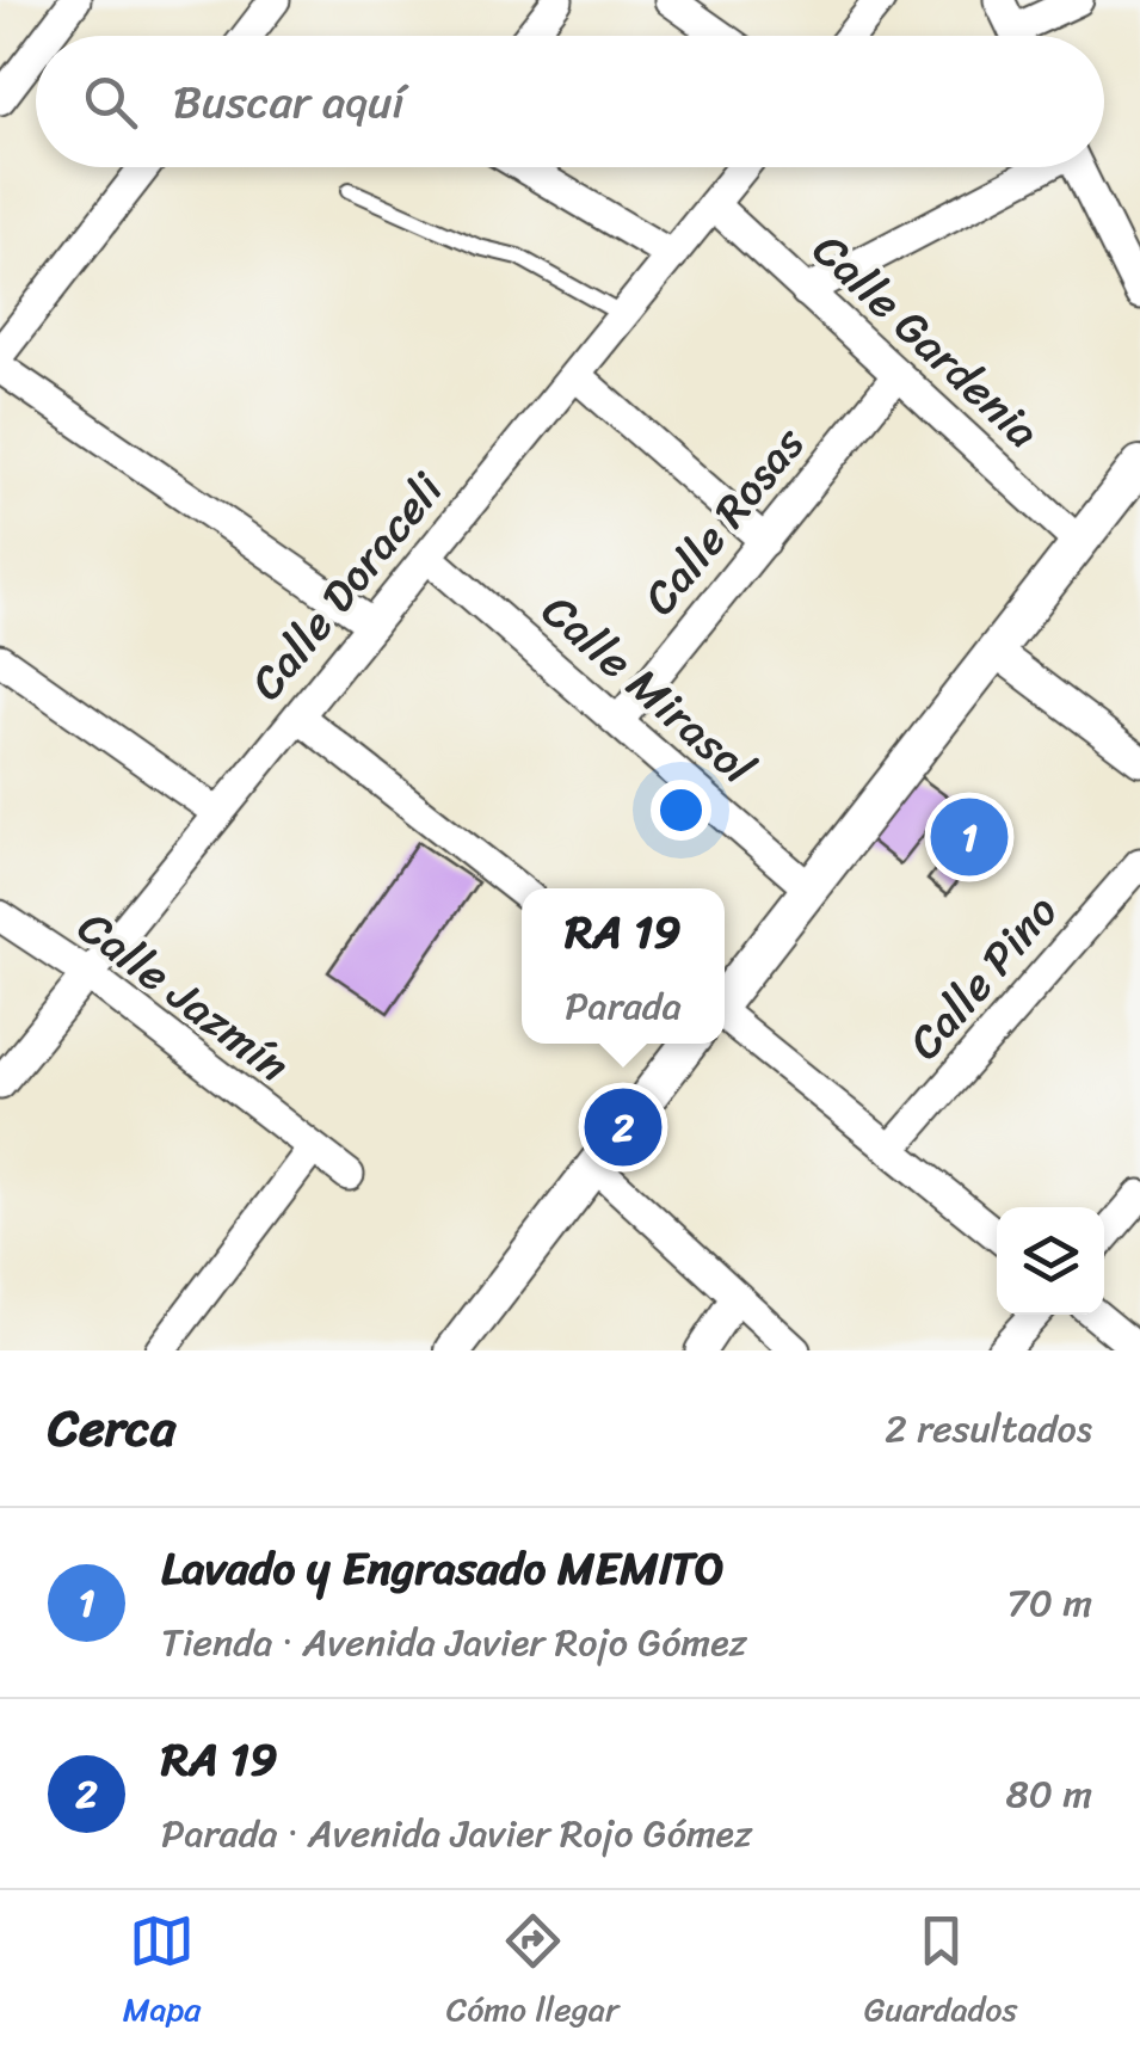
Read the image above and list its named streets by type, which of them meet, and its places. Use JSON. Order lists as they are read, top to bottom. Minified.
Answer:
{"streets":{"street":["Calle Gardenia","Calle Rosas","Calle Doraceli","Calle Mirasol","Calle Pino","Calle Jazmín"]},"crossings":[["Calle Gardenia","Calle Rosas"],["Calle Gardenia","Calle Doraceli"],["Calle Rosas","Calle Mirasol"],["Calle Doraceli","Calle Mirasol"],["Calle Doraceli","Calle Jazmín"]],"page":{"search":"Buscar aquí","pins":["1","2"],"popup":["RA 19","Parada"],"heading":["Cerca","2 resultados"],"list":[{"mark":"1","name":"Lavado y Engrasado MEMITO","note":"Tienda · Avenida Javier Rojo Gómez","value":"70 m"},{"mark":"2","name":"RA 19","note":"Parada · Avenida Javier Rojo Gómez","value":"80 m"}],"nav":["Mapa","Cómo llegar","Guardados"]}}
